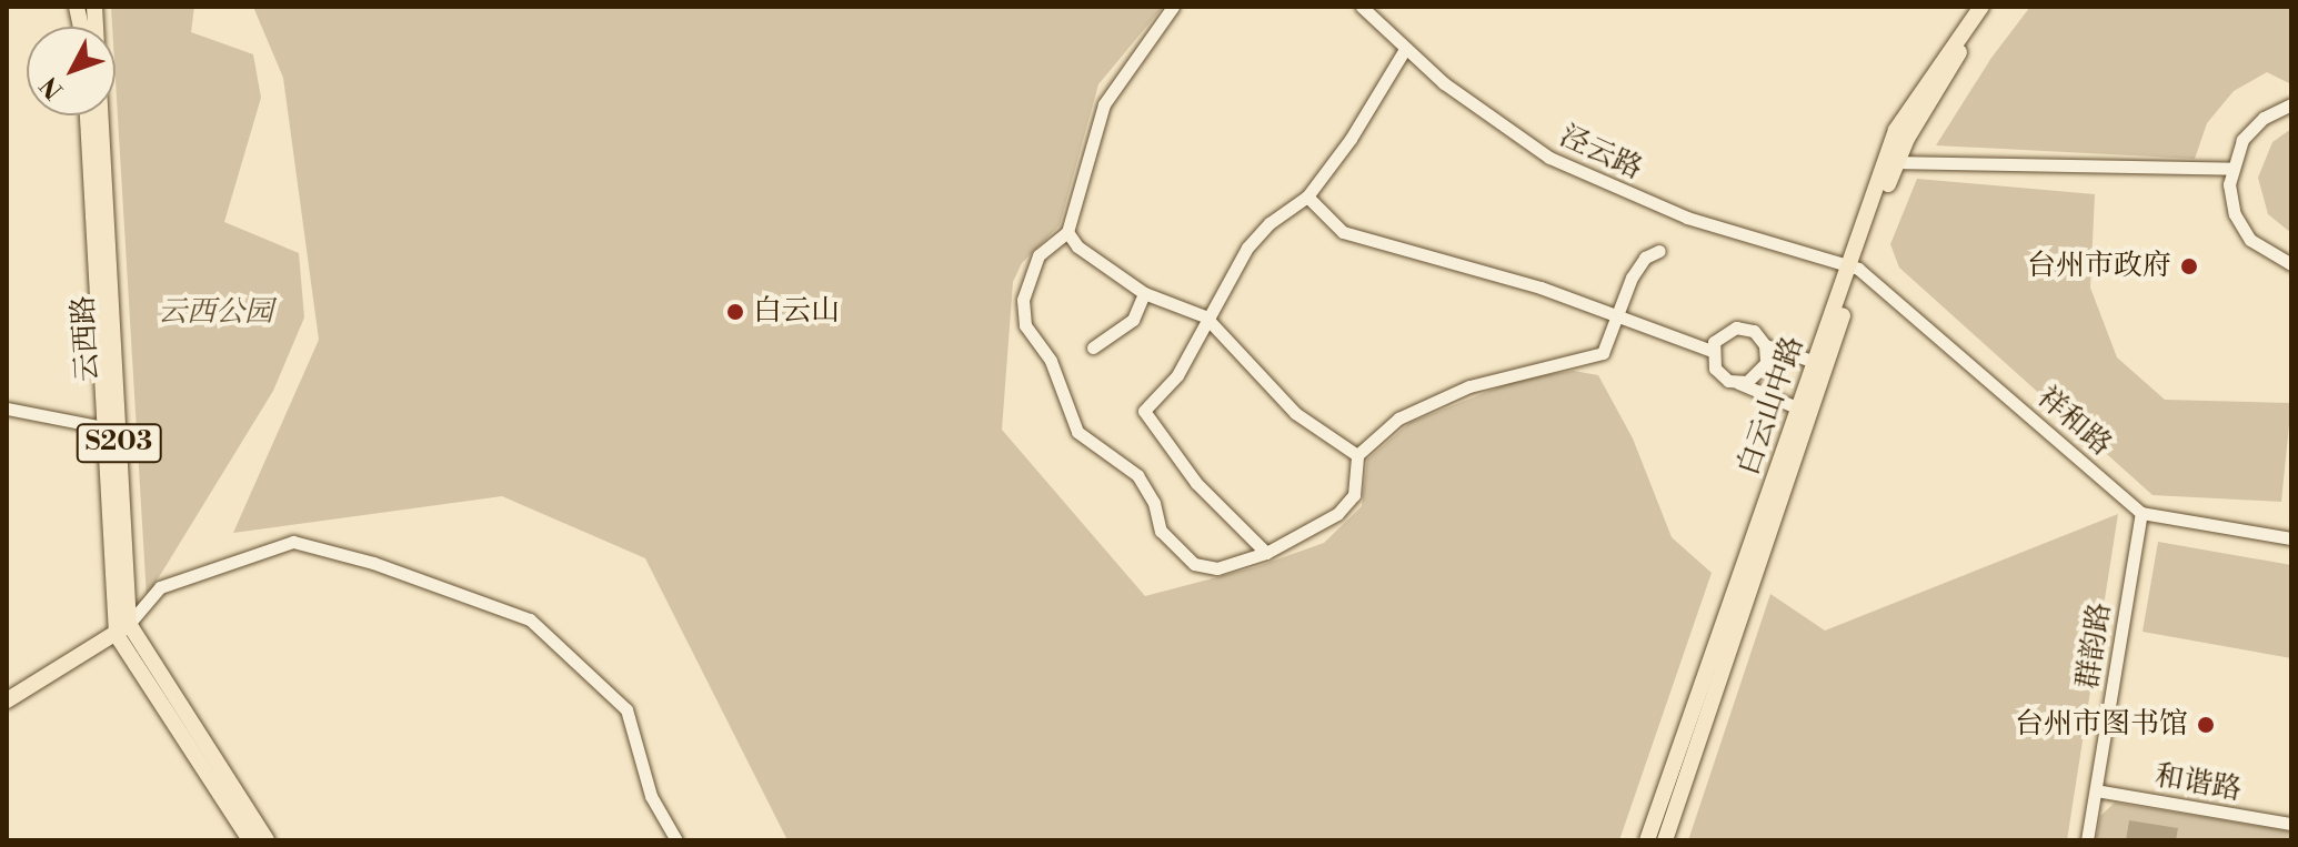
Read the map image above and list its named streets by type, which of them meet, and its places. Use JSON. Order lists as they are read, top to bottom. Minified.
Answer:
{"streets":{"main road":["云西路","白云山中路","S203"],"street":["泾云路","祥和路","群韵路","和谐路"]},"crossings":[["泾云路","白云山中路"],["泾云路","祥和路"],["白云山中路","祥和路"],["祥和路","群韵路"],["群韵路","和谐路"]],"parks":["云西公园"],"places":["台州市政府","白云山","台州市图书馆"],"north":"bottom left"}
